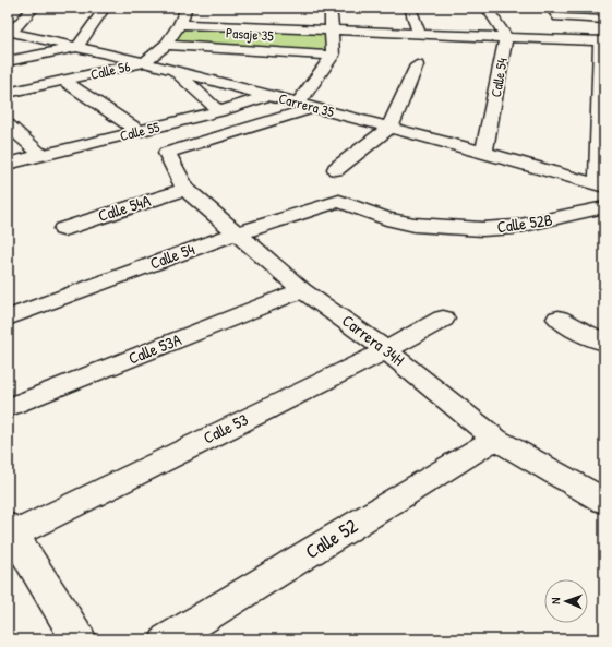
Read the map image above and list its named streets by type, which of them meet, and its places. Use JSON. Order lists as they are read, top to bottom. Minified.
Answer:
{"streets":{"street":["Pasaje 35","Calle 56","Calle 54","Carrera 35","Calle 55","Calle 54A","Calle 52B","Carrera 34H","Calle 53A","Calle 53","Calle 52"]},"crossings":[["Pasaje 35","Calle 56"],["Calle 56","Carrera 35"],["Calle 54","Carrera 35"],["Calle 54","Calle 52B"],["Calle 54","Carrera 34H"],["Carrera 35","Calle 55"],["Calle 55","Carrera 34H"],["Calle 54A","Carrera 34H"],["Carrera 34H","Calle 53A"],["Carrera 34H","Calle 53"],["Carrera 34H","Calle 52"]],"north":"left"}
